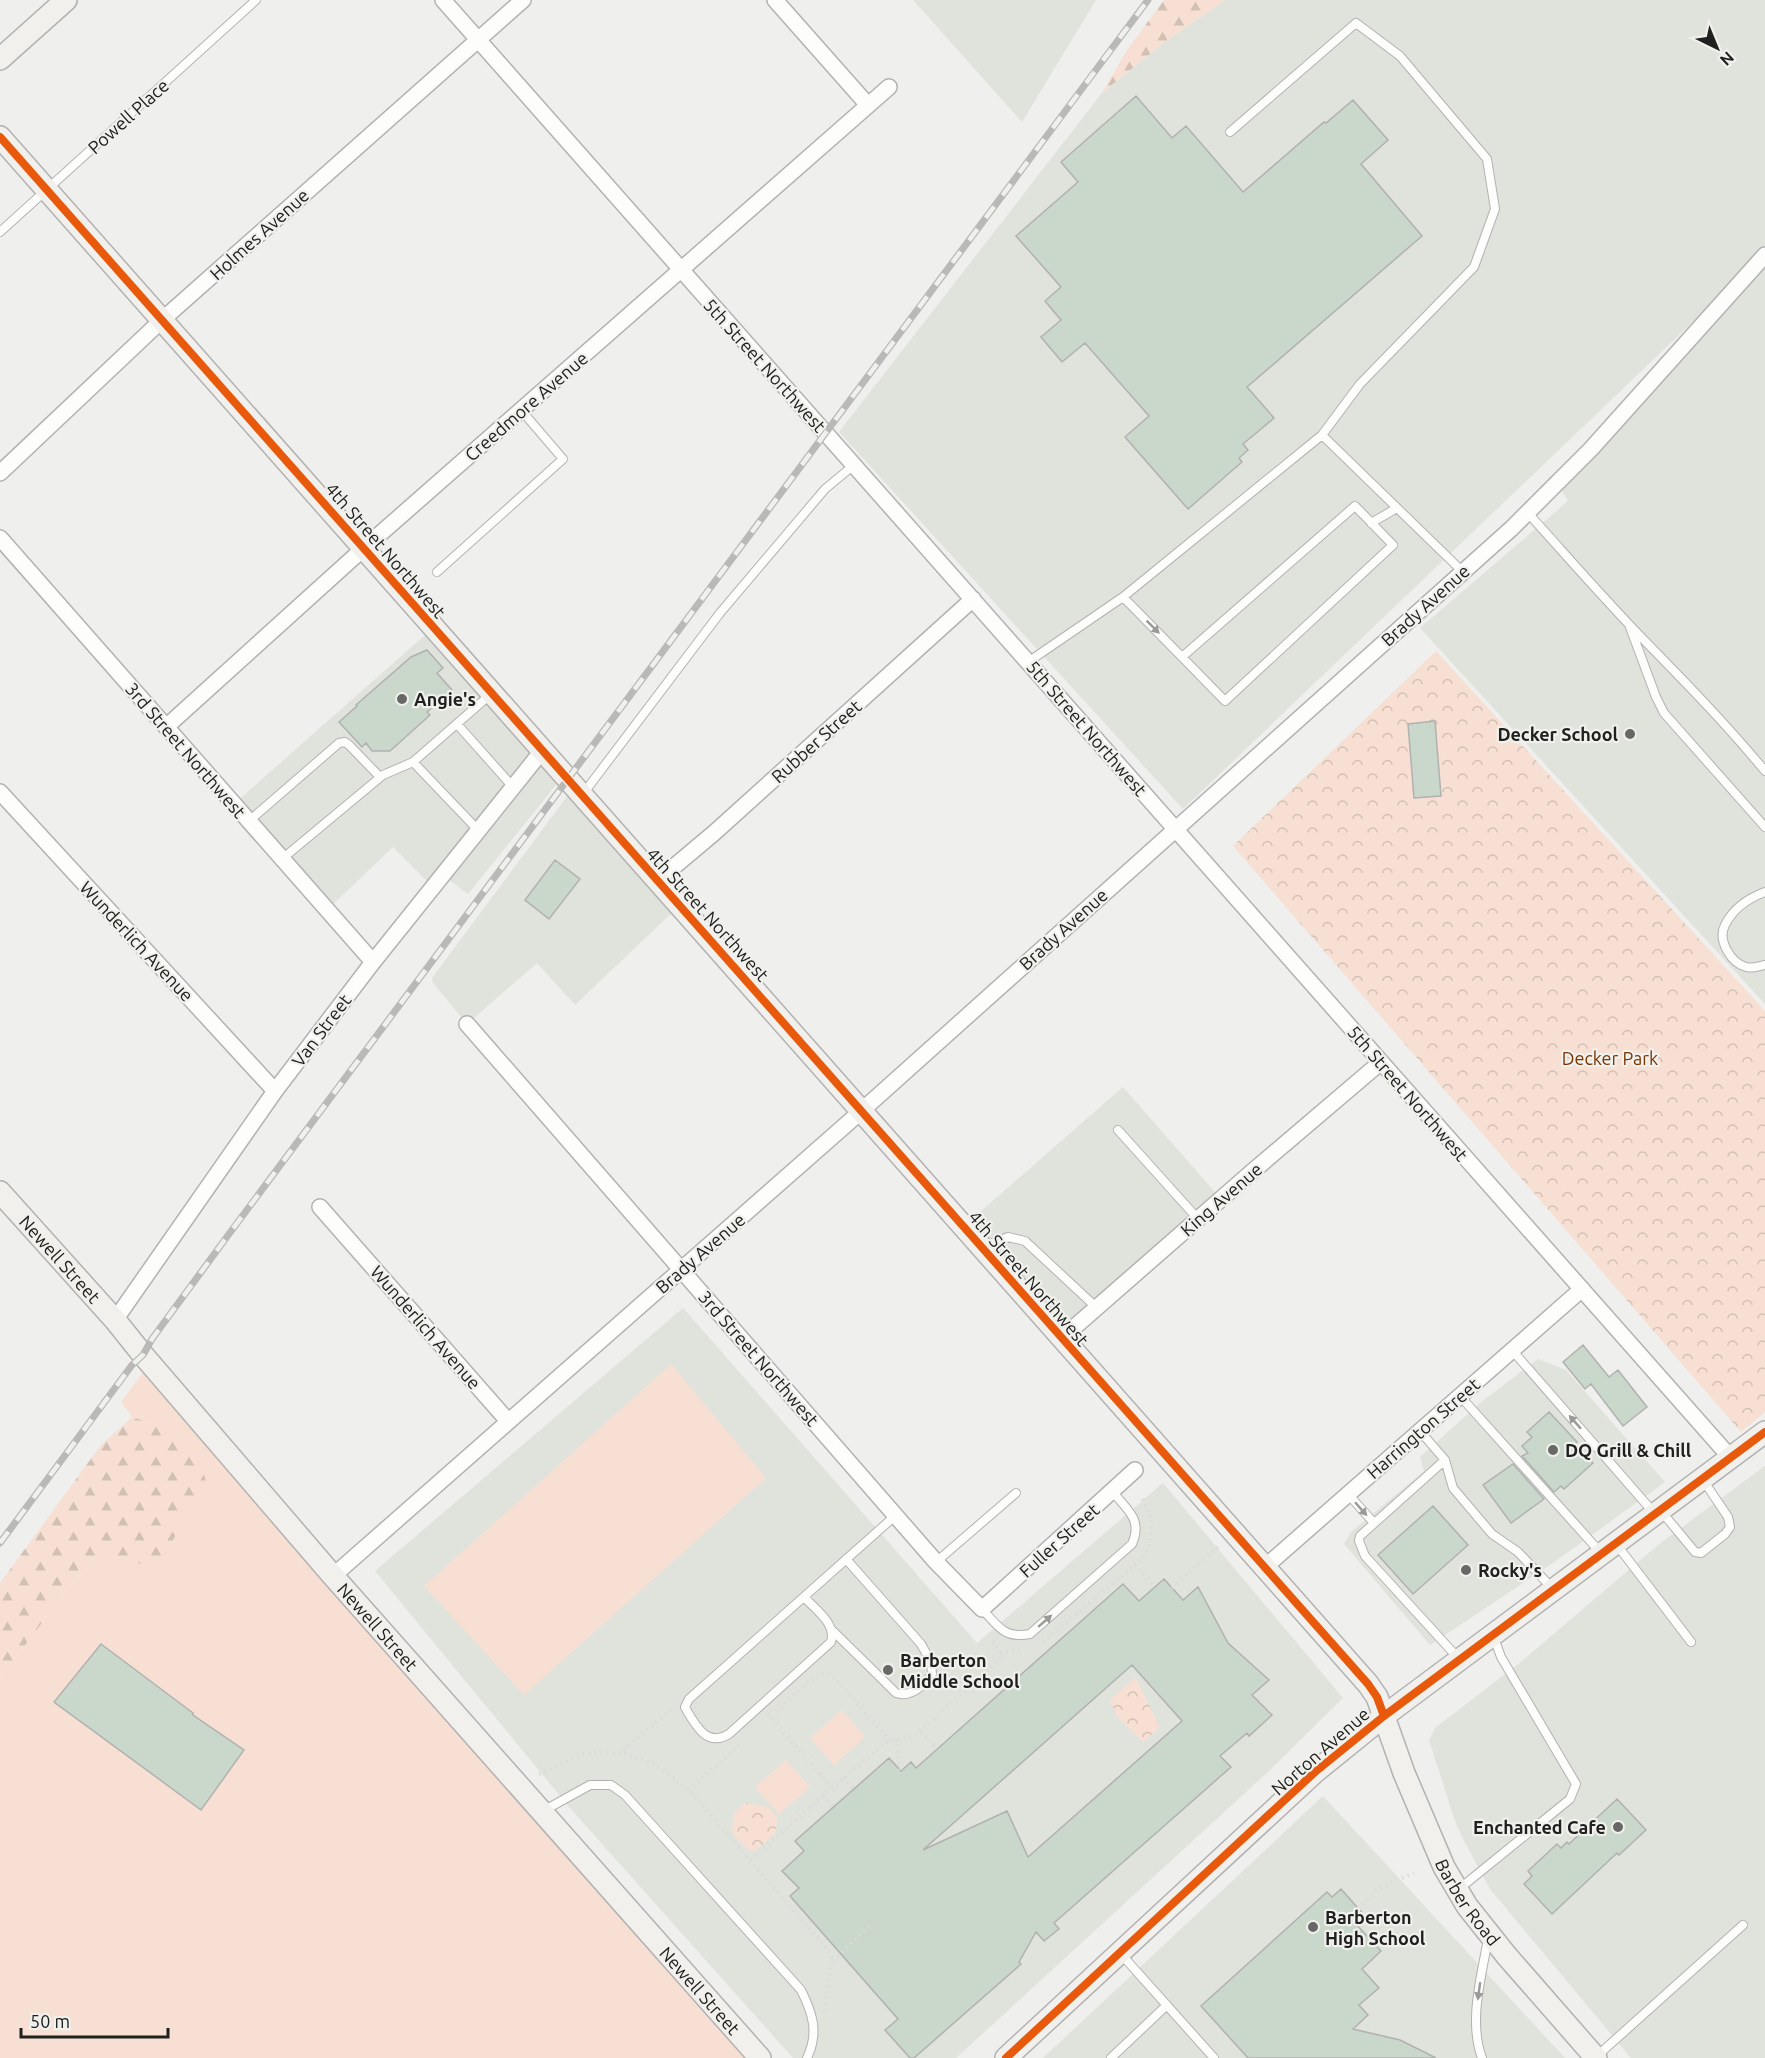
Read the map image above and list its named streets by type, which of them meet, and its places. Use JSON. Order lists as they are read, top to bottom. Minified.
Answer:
{"streets":{"street":["Holmes Avenue","5th Street Northwest","Creedmore Avenue","4th Street Northwest","Brady Avenue","Rubber Street","3rd Street Northwest","Wunderlich Avenue","Van Street","King Avenue","Newell Street","Harrington Street","Fuller Street","Norton Avenue","Barber Road"],"lane":["Powell Place"]},"crossings":[["Powell Place","4th Street Northwest"],["Holmes Avenue","5th Street Northwest"],["Holmes Avenue","4th Street Northwest"],["5th Street Northwest","Creedmore Avenue"],["5th Street Northwest","Brady Avenue"],["5th Street Northwest","Rubber Street"],["5th Street Northwest","King Avenue"],["5th Street Northwest","Harrington Street"],["5th Street Northwest","Norton Avenue"],["Creedmore Avenue","4th Street Northwest"],["Creedmore Avenue","3rd Street Northwest"],["4th Street Northwest","Brady Avenue"],["4th Street Northwest","Rubber Street"],["4th Street Northwest","Van Street"],["4th Street Northwest","King Avenue"],["4th Street Northwest","Harrington Street"],["4th Street Northwest","Norton Avenue"],["4th Street Northwest","Barber Road"],["Brady Avenue","3rd Street Northwest"],["Brady Avenue","Wunderlich Avenue"],["Brady Avenue","Newell Street"],["3rd Street Northwest","Van Street"],["3rd Street Northwest","Fuller Street"],["Wunderlich Avenue","Van Street"],["Van Street","Newell Street"],["Norton Avenue","Barber Road"]],"parks":["Decker Park"],"places":["Angie's","Decker School","DQ Grill & Chill","Rocky's","Barberton Middle School","Enchanted Cafe","Barberton High School"],"scale_bar":"50 m","north":"bottom right"}
